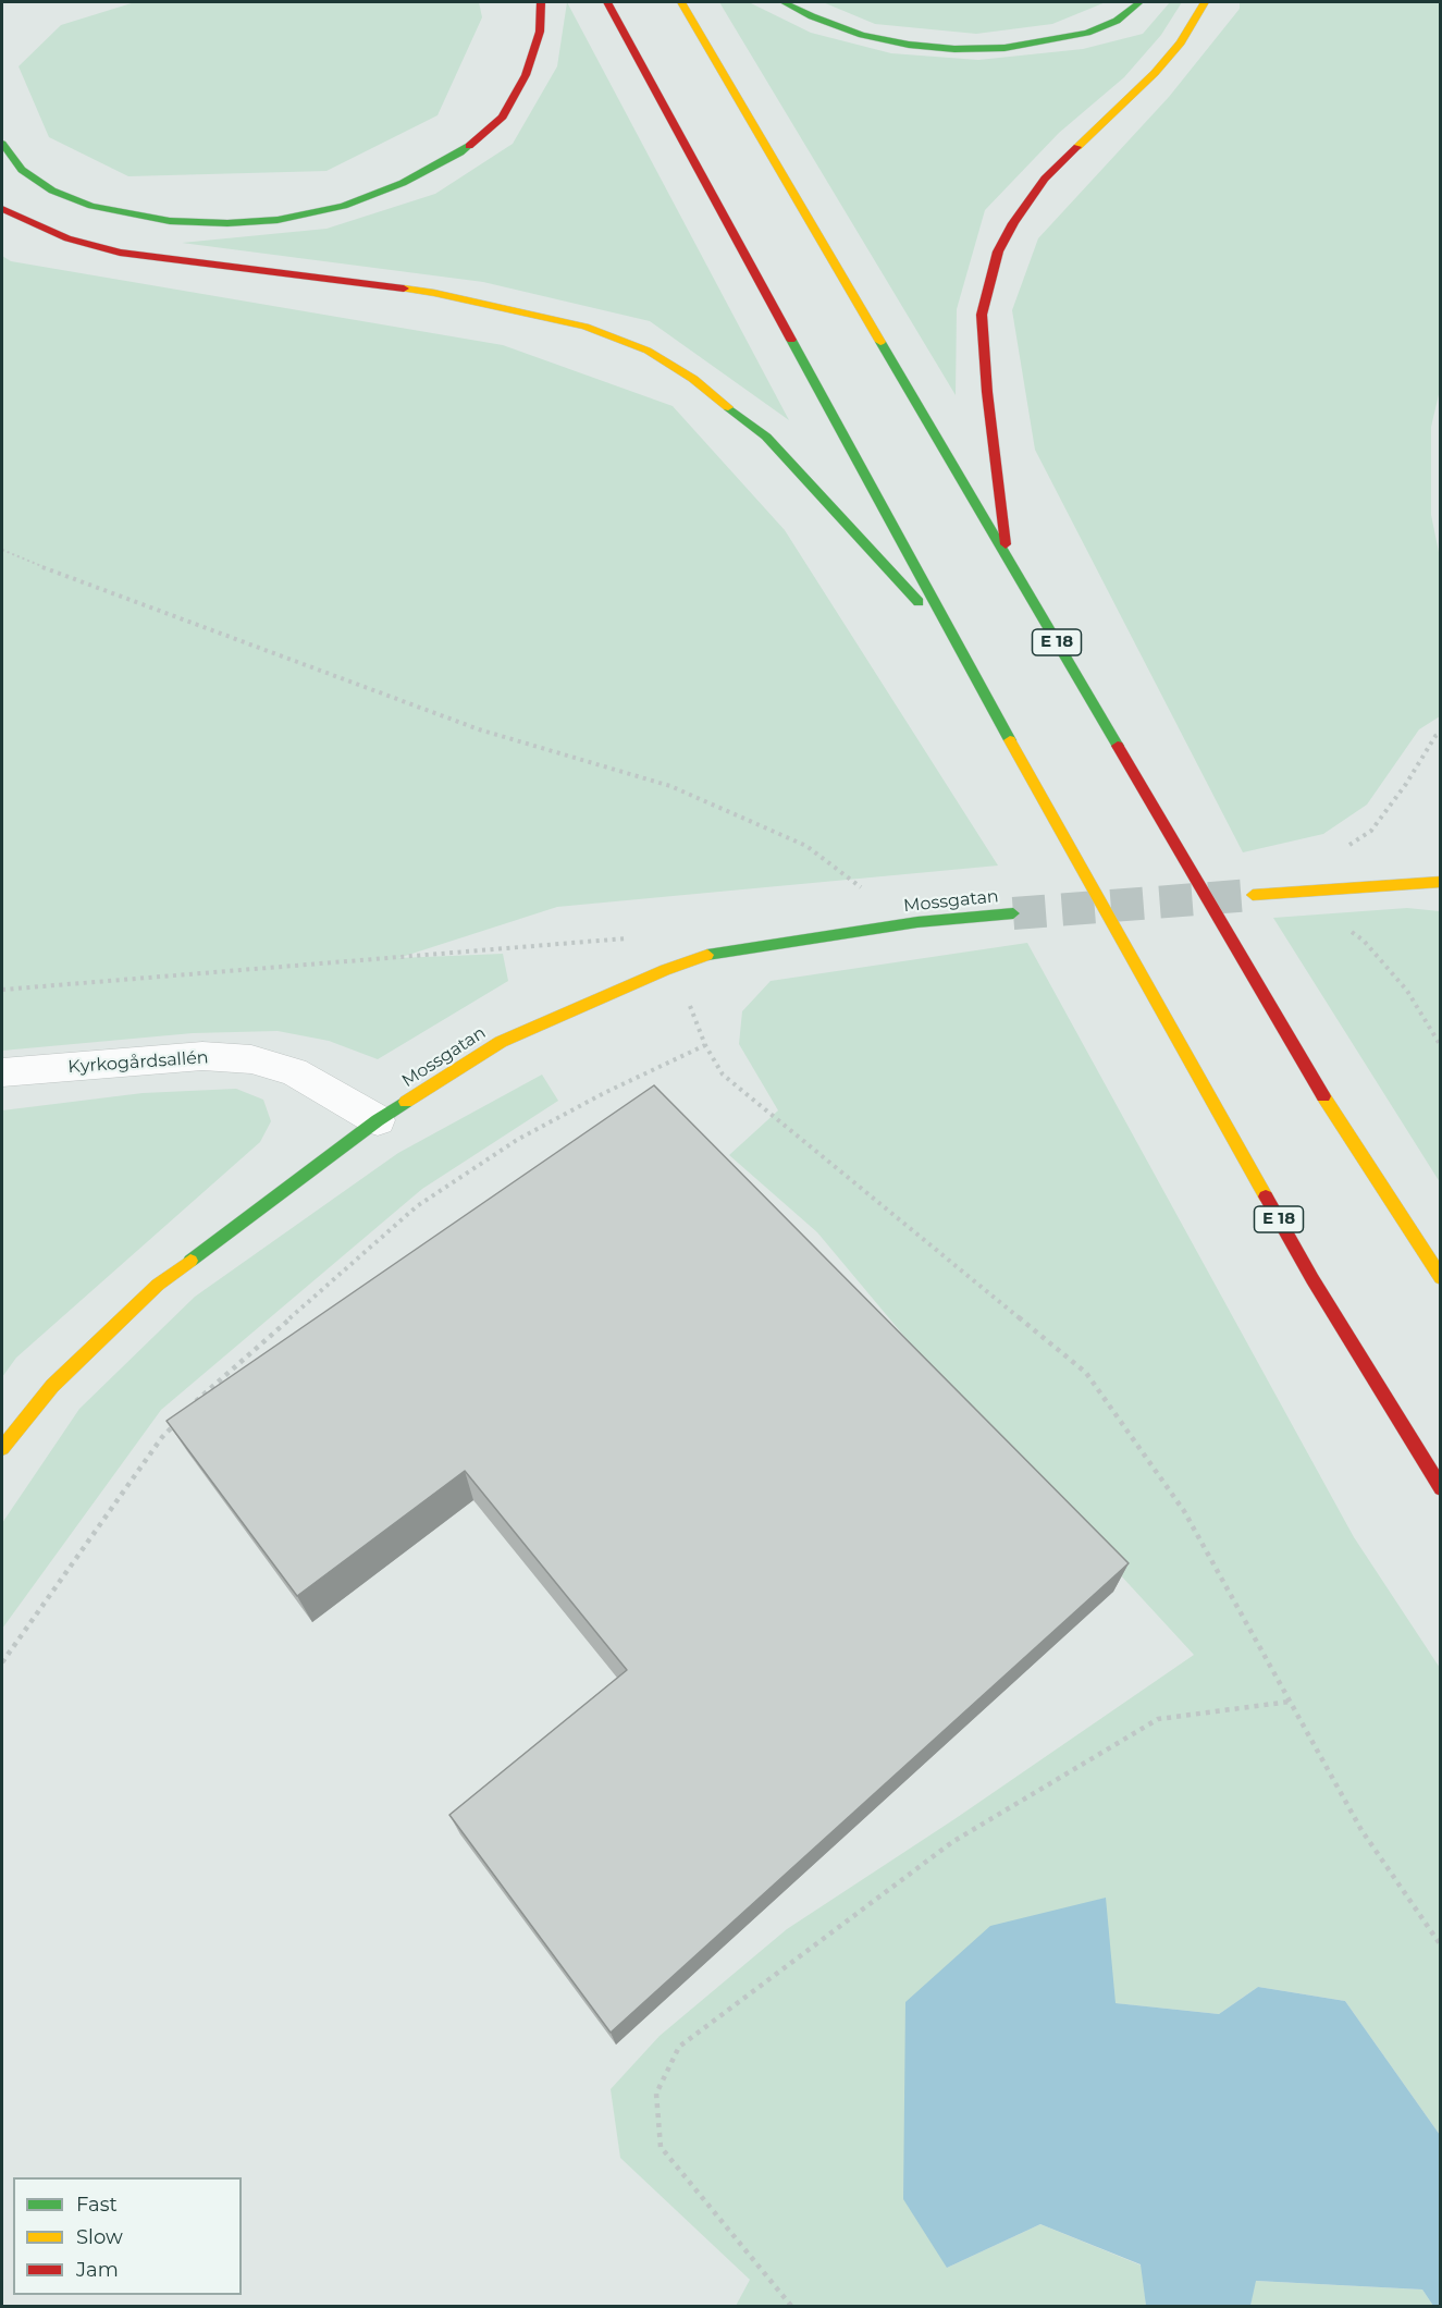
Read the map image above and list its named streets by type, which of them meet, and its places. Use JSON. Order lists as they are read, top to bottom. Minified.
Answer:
{"streets":{"main road":["E 18","Mossgatan"],"street":["Kyrkogårdsallén"]},"crossings":[["Mossgatan","Kyrkogårdsallén"]],"legend":["Fast","Slow","Jam"]}
